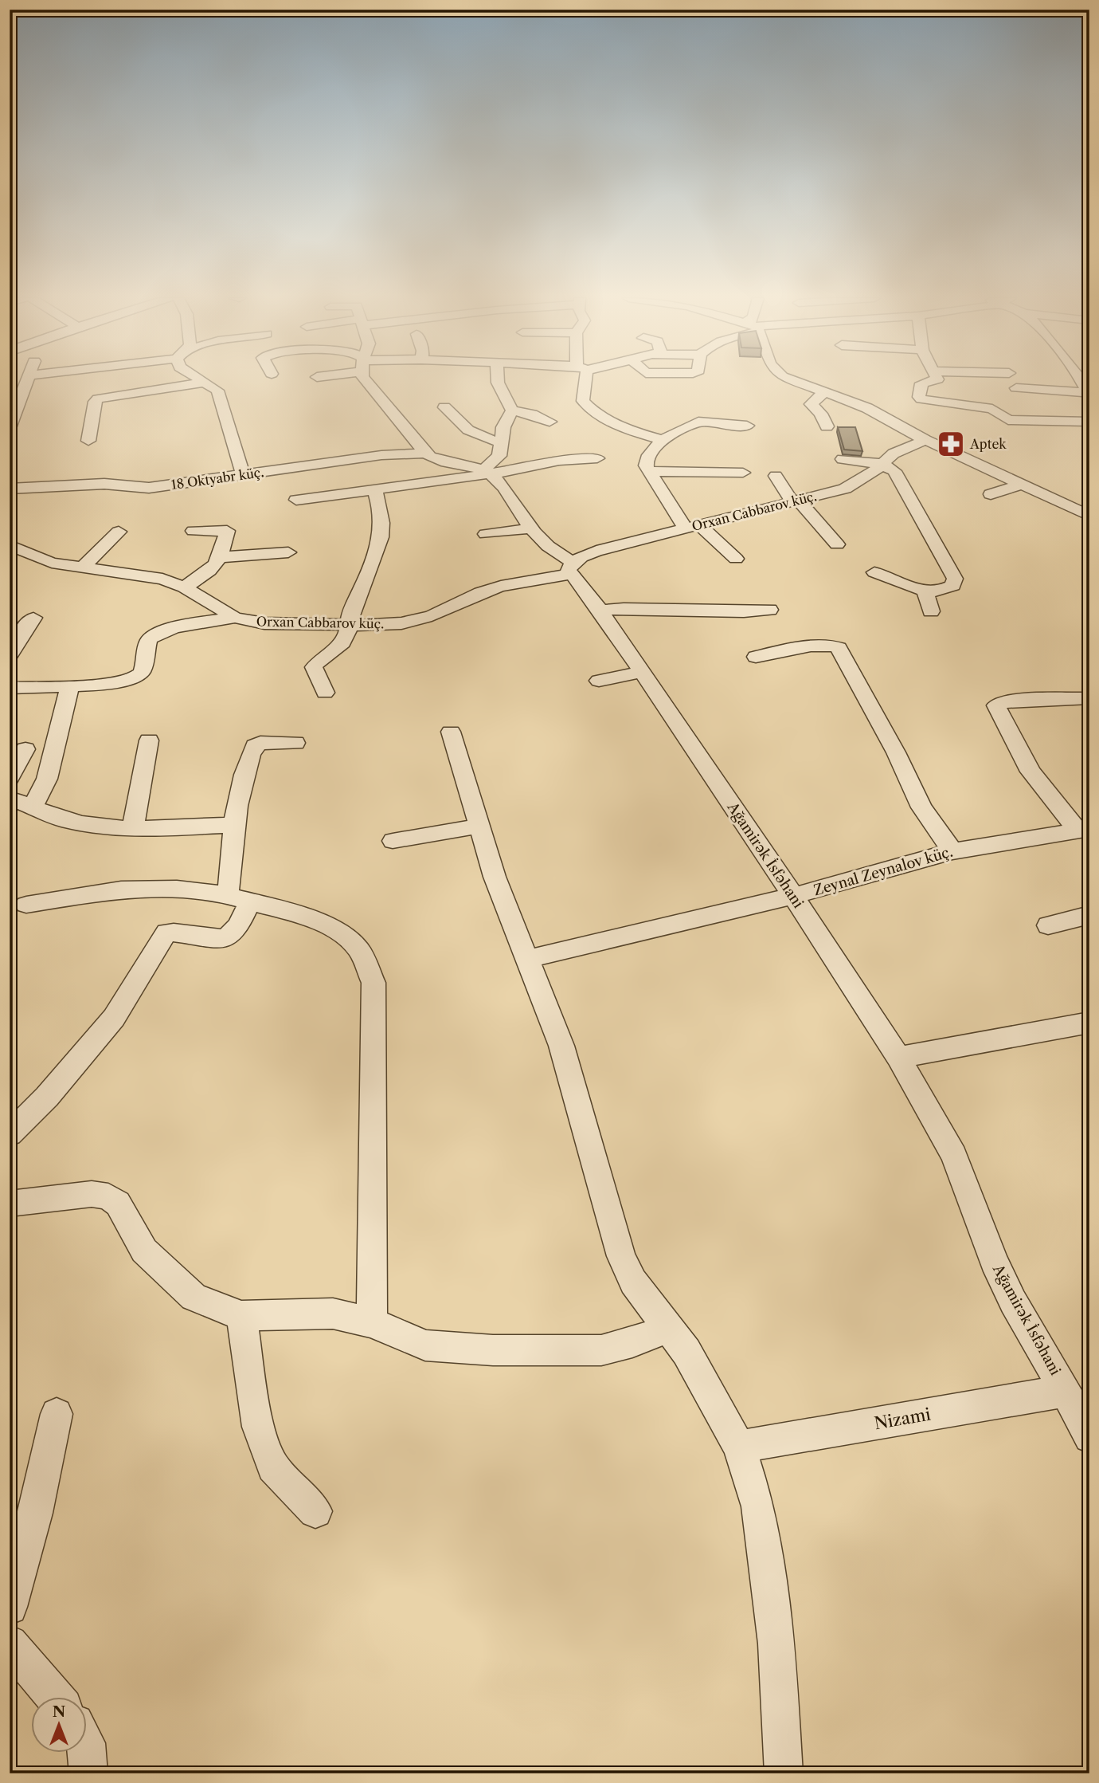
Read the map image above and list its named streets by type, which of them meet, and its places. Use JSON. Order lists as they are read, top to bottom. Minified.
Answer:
{"streets":{"street":["18 Oktyabr küç.","Orxan Cabbarov küç.","Ağamirək İsfəhani","Zeynal Zeynalov küç.","Nizami"]},"crossings":[["Orxan Cabbarov küç.","Ağamirək İsfəhani"],["Ağamirək İsfəhani","Zeynal Zeynalov küç."],["Ağamirək İsfəhani","Nizami"]],"places":{"pharmacy":["Aptek"]},"north":"top"}
